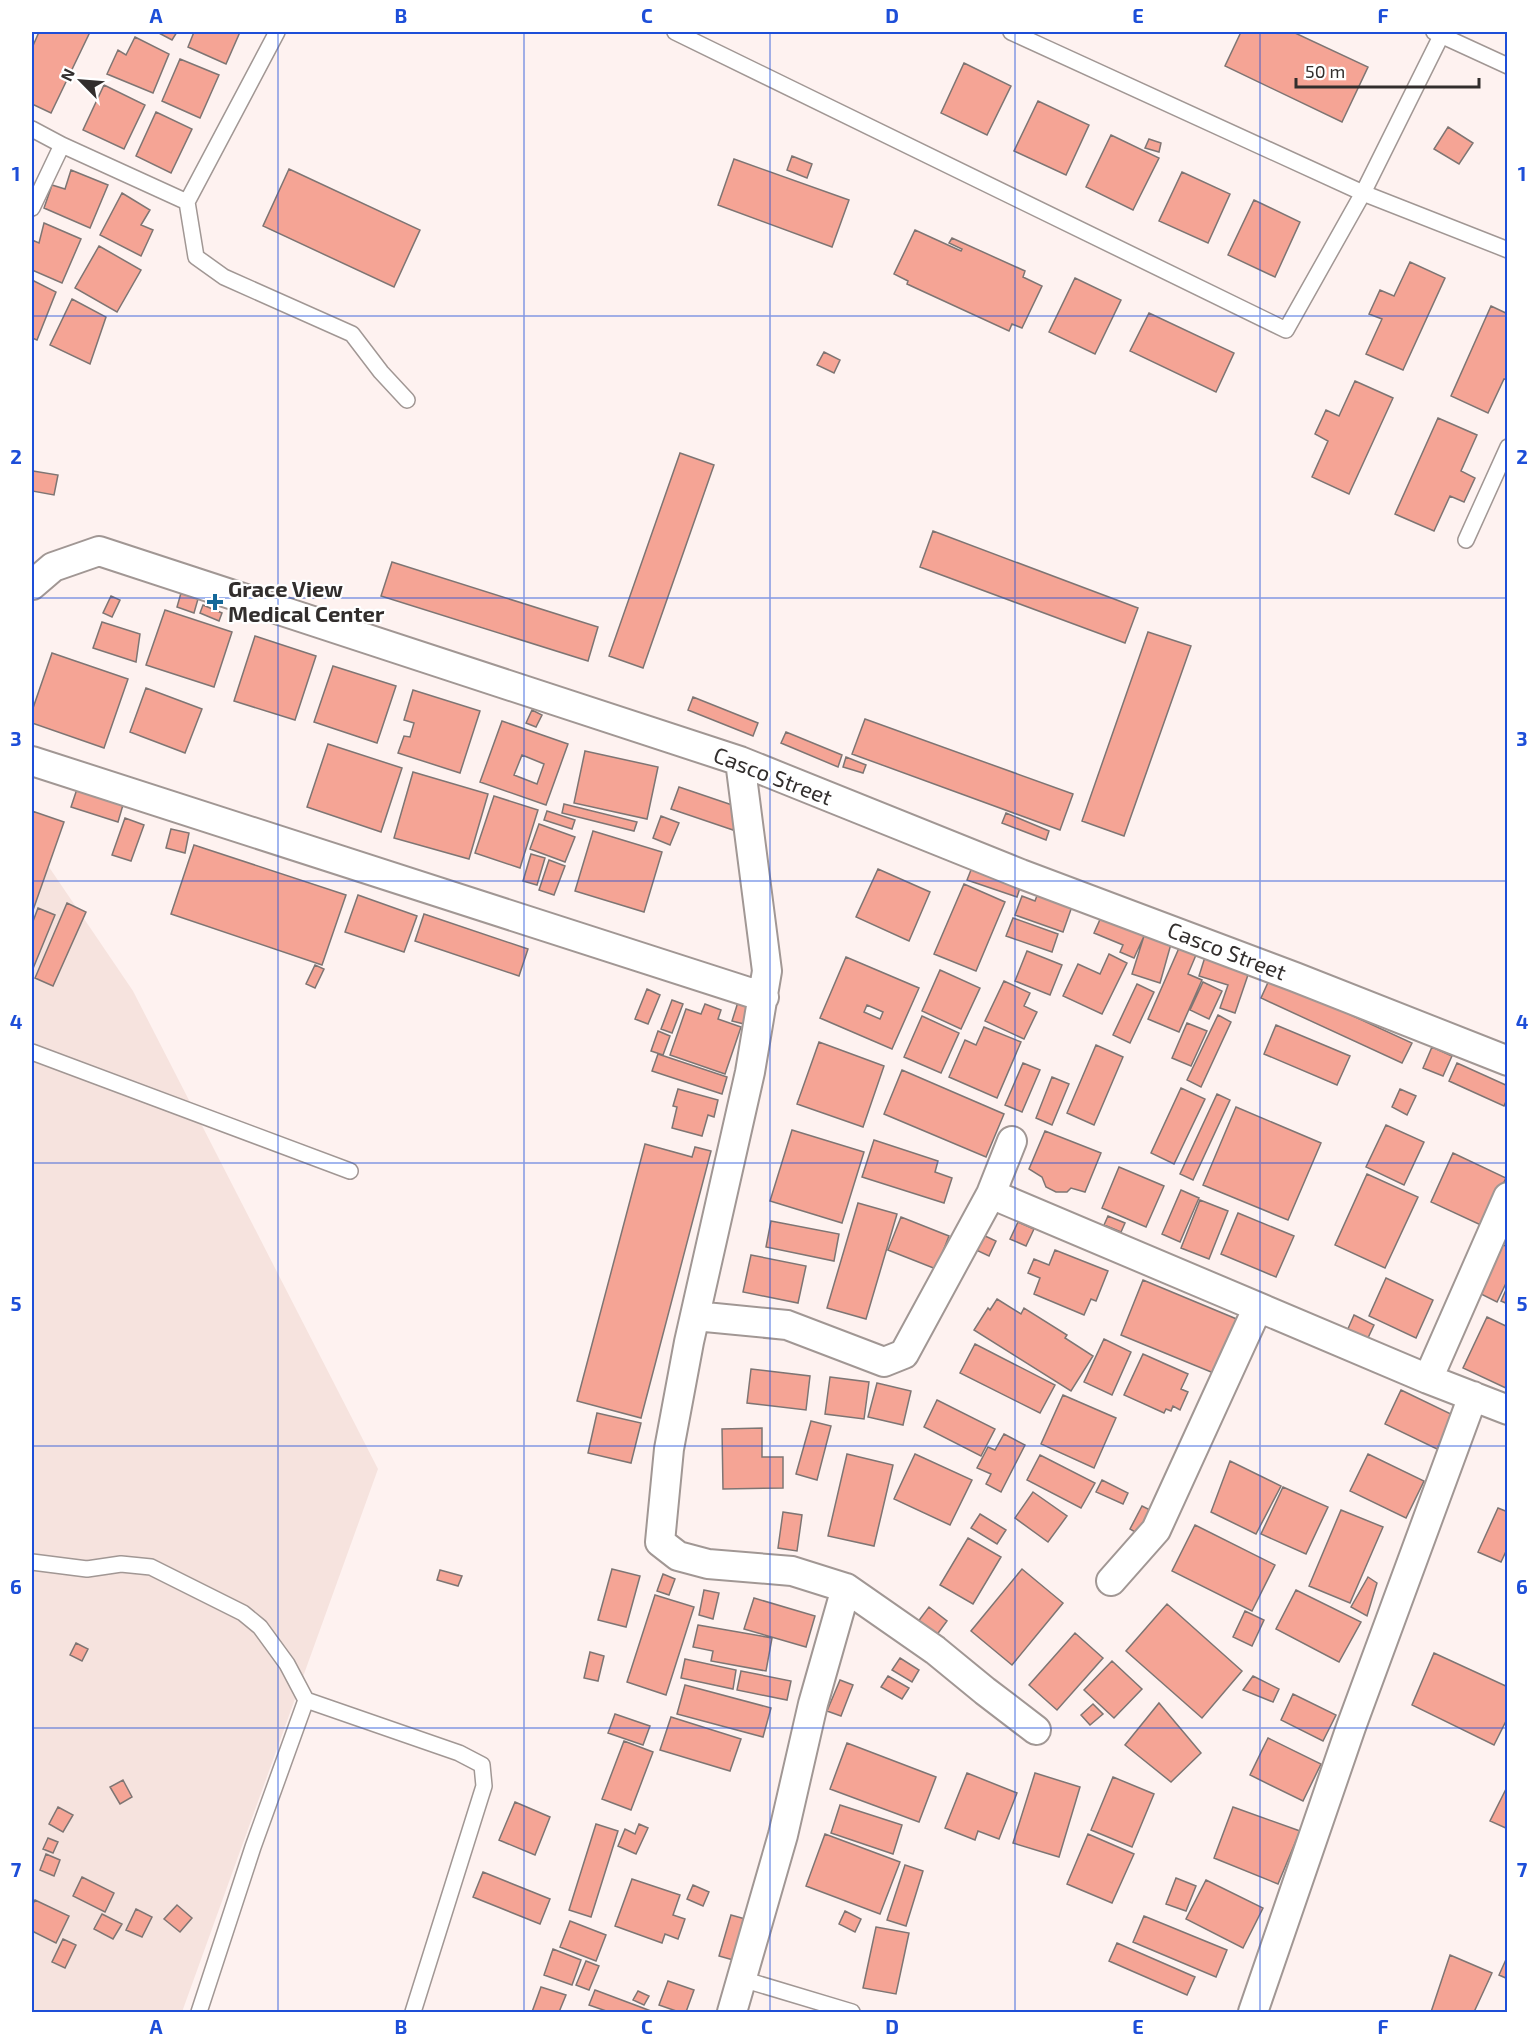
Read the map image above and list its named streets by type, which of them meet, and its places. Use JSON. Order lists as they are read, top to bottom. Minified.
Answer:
{"streets":{"street":["Casco Street"]},"places":{"health":["Grace View Medical Center"]},"scale_bar":"50 m","north":"top left","grid":{"columns":["A","B","C","D","E","F"],"rows":["1","2","3","4","5","6","7"]}}
